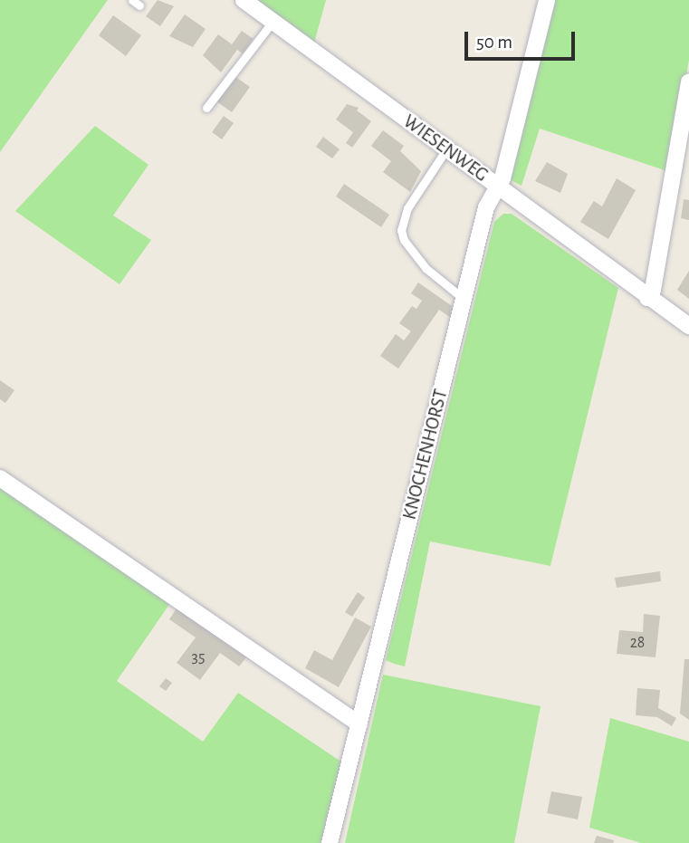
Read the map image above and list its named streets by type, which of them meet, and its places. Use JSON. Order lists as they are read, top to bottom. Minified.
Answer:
{"streets":{"street":["WIESENWEG","KNOCHENHORST"]},"crossings":[["WIESENWEG","KNOCHENHORST"]],"house_numbers":["28","35"],"scale_bar":"50 m"}
